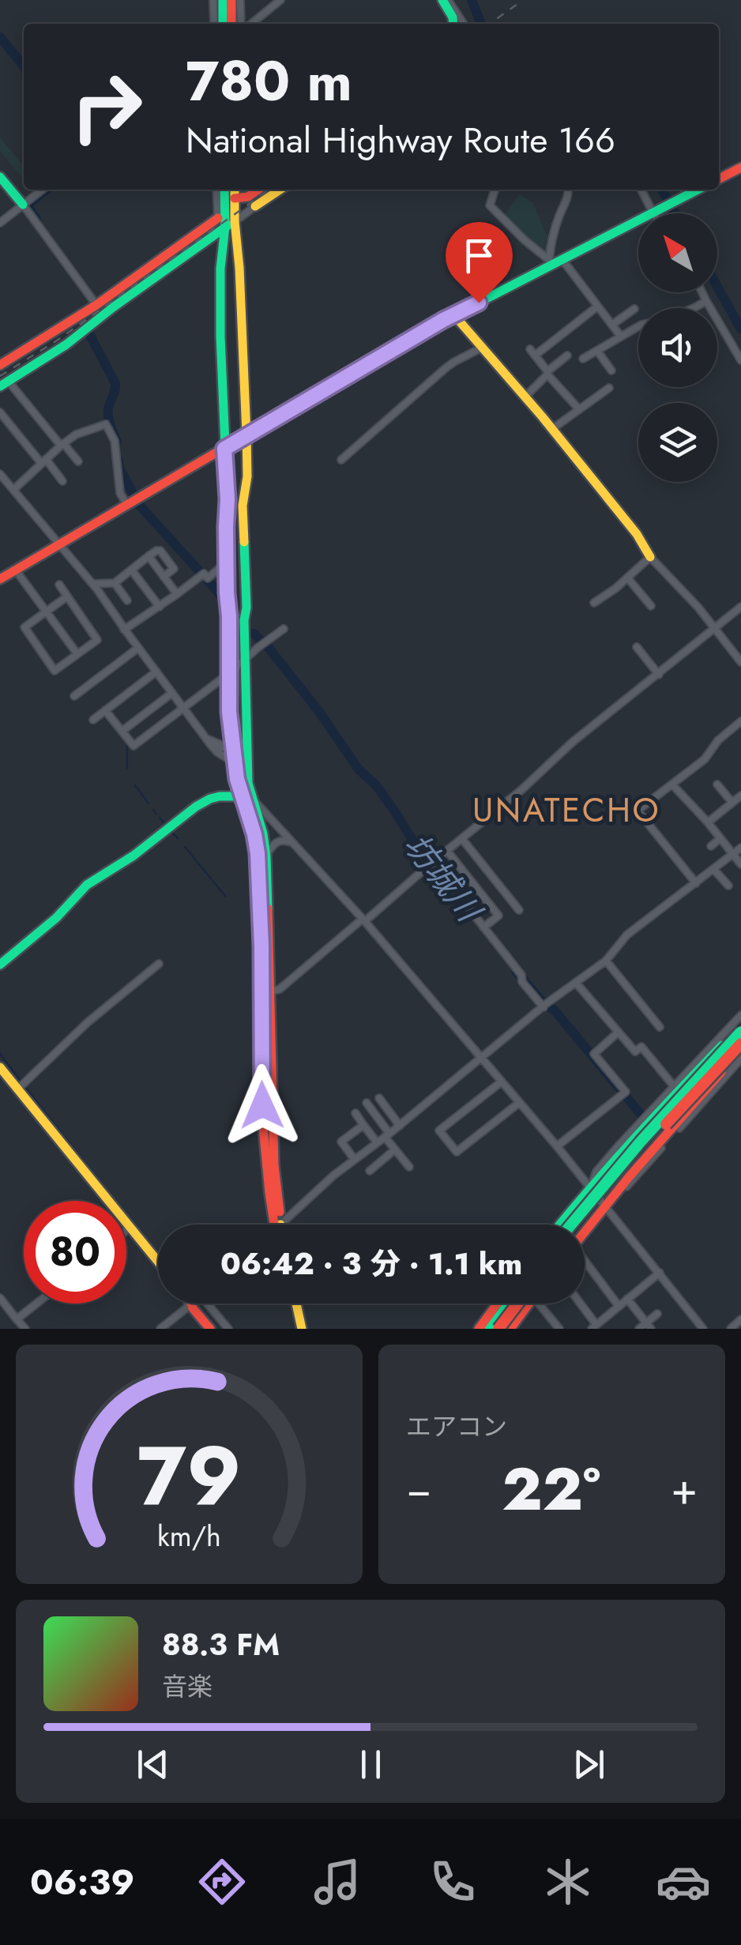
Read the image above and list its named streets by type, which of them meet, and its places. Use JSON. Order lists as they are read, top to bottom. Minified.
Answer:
{"districts":["UNATECHO"],"water":["坊城川"],"north":"top left","page":{"turn":["780 m","National Highway Route 166"],"limit":"80","trip":"06:42 · 3 分 · 1.1 km","tile":"エアコン","heat":["−","22°","+"],"song":["88.3 FM","音楽"],"tabs":"06:39","gauge":["79","km/h"]}}
